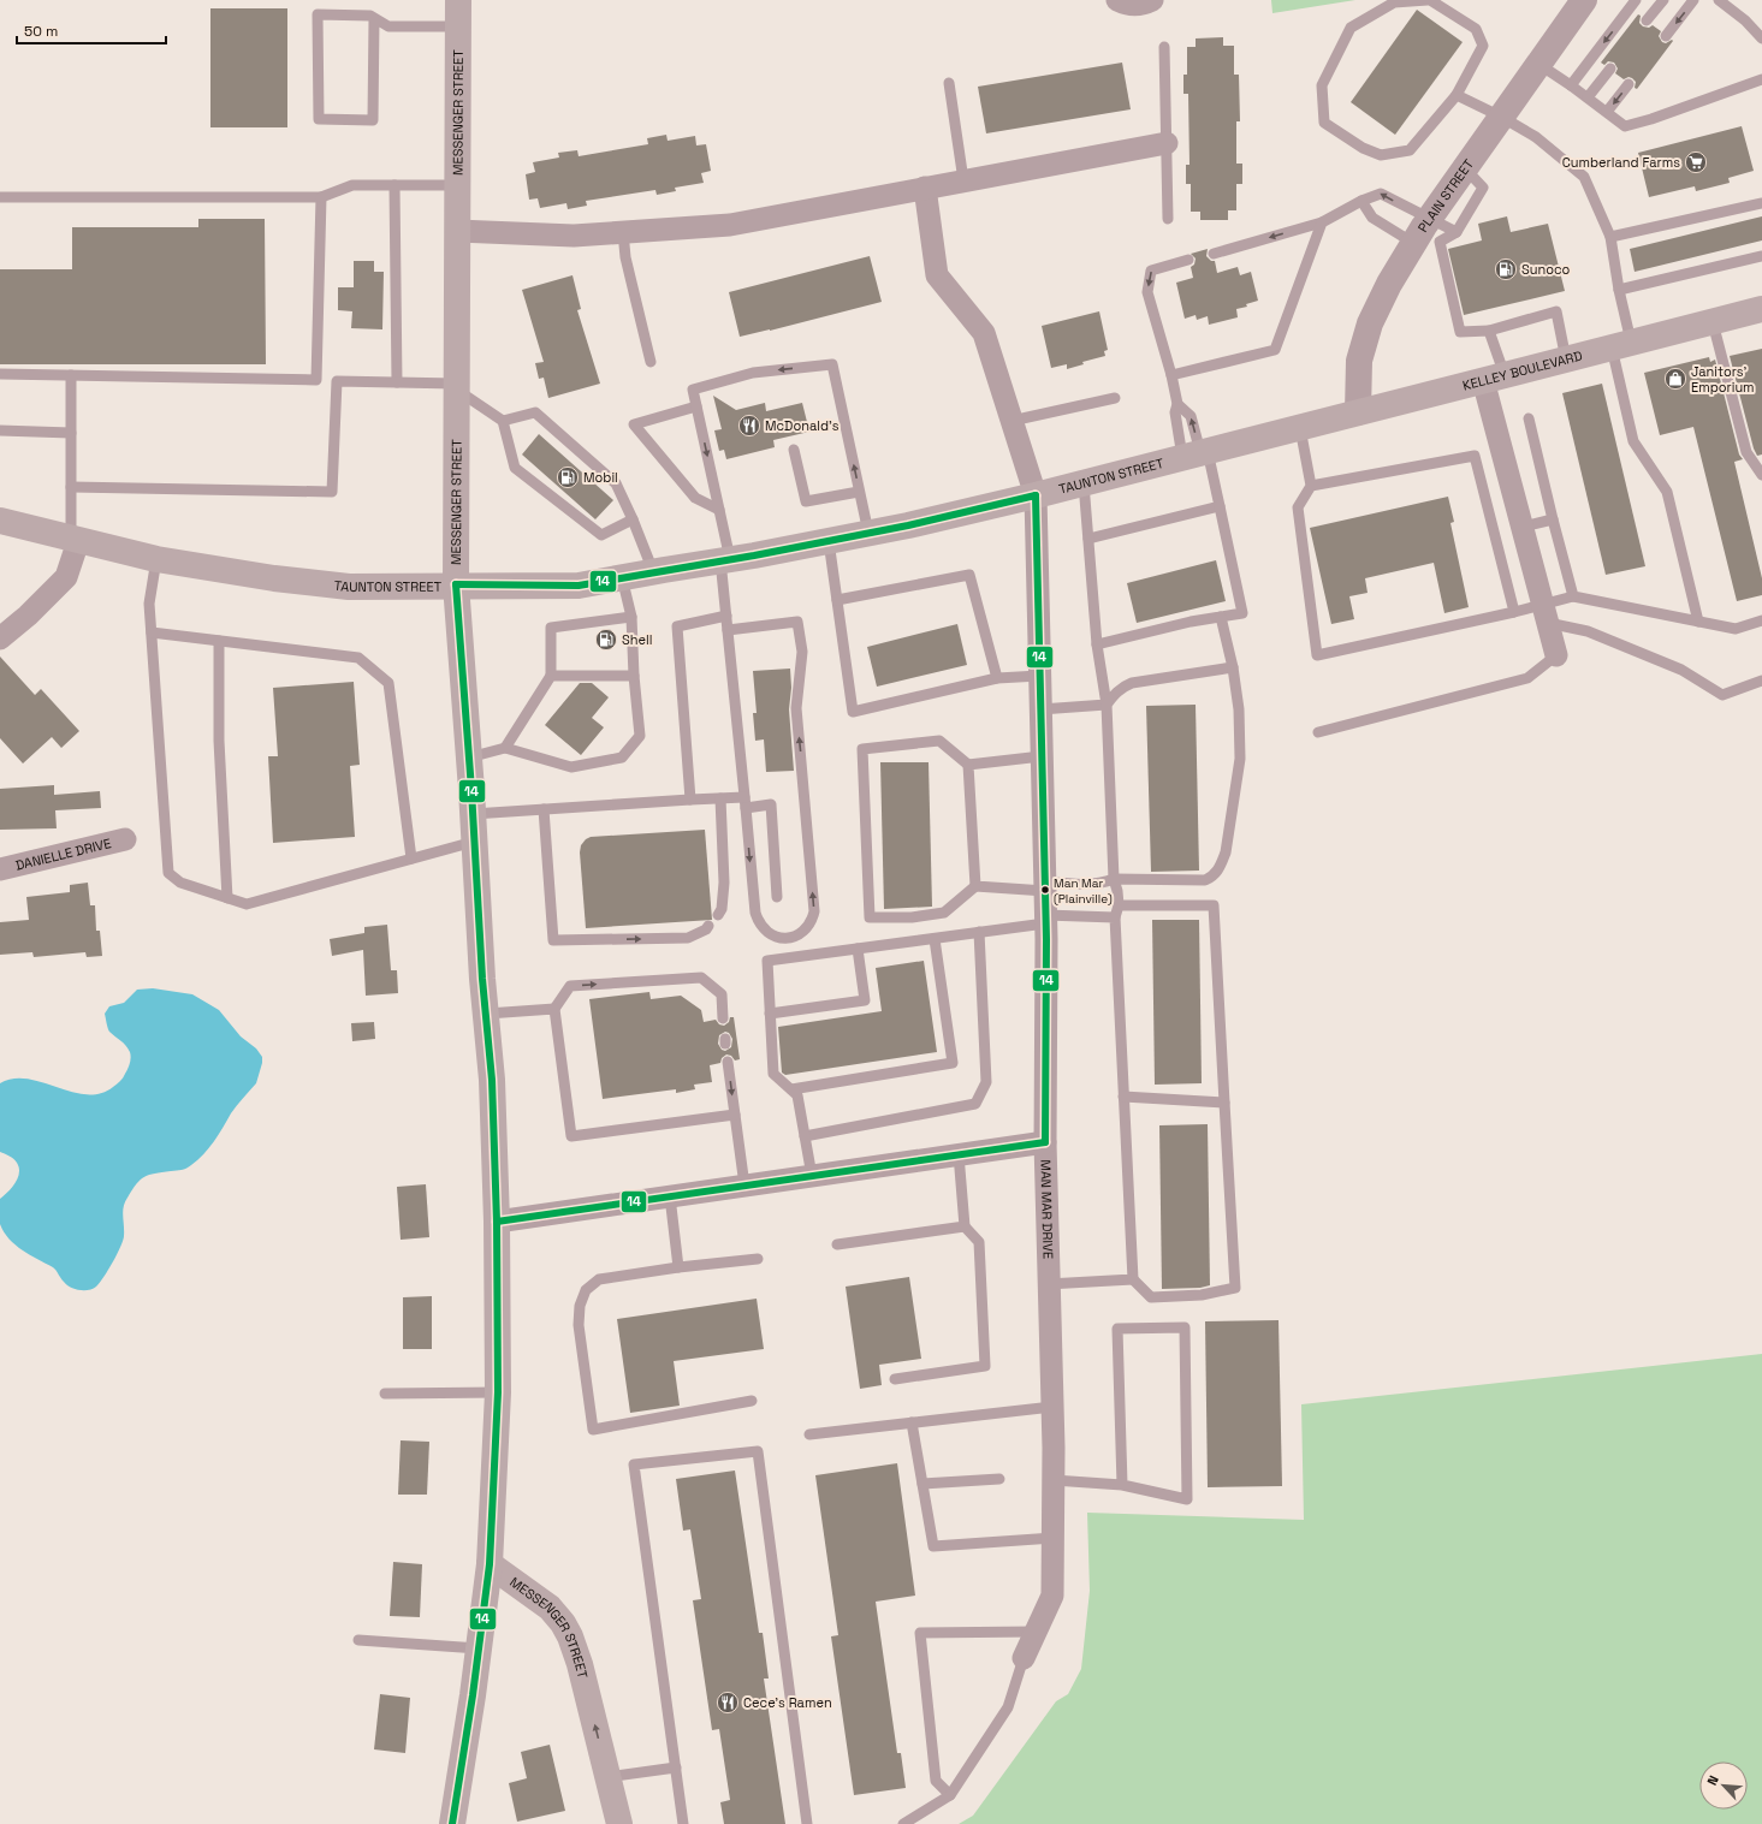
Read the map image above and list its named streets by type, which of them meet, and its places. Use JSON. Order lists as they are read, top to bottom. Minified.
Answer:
{"streets":{"main road":["MESSENGER STREET","KELLEY BOULEVARD","TAUNTON STREET"],"street":["PLAIN STREET","DANIELLE DRIVE","MAN MAR DRIVE"]},"crossings":[["MESSENGER STREET","TAUNTON STREET"],["PLAIN STREET","KELLEY BOULEVARD"],["KELLEY BOULEVARD","TAUNTON STREET"],["TAUNTON STREET","MAN MAR DRIVE"]],"places":{"supermarket":["Cumberland Farms"],"fuel station":["Sunoco","Mobil","Shell"],"shop":["Janitors' Emporium"],"restaurant":["McDonald's","Cece's Ramen"],"other":["Man Mar (Plainville)"]},"lines":["transit line 14"],"scale_bar":"50 m","north":"top left"}
